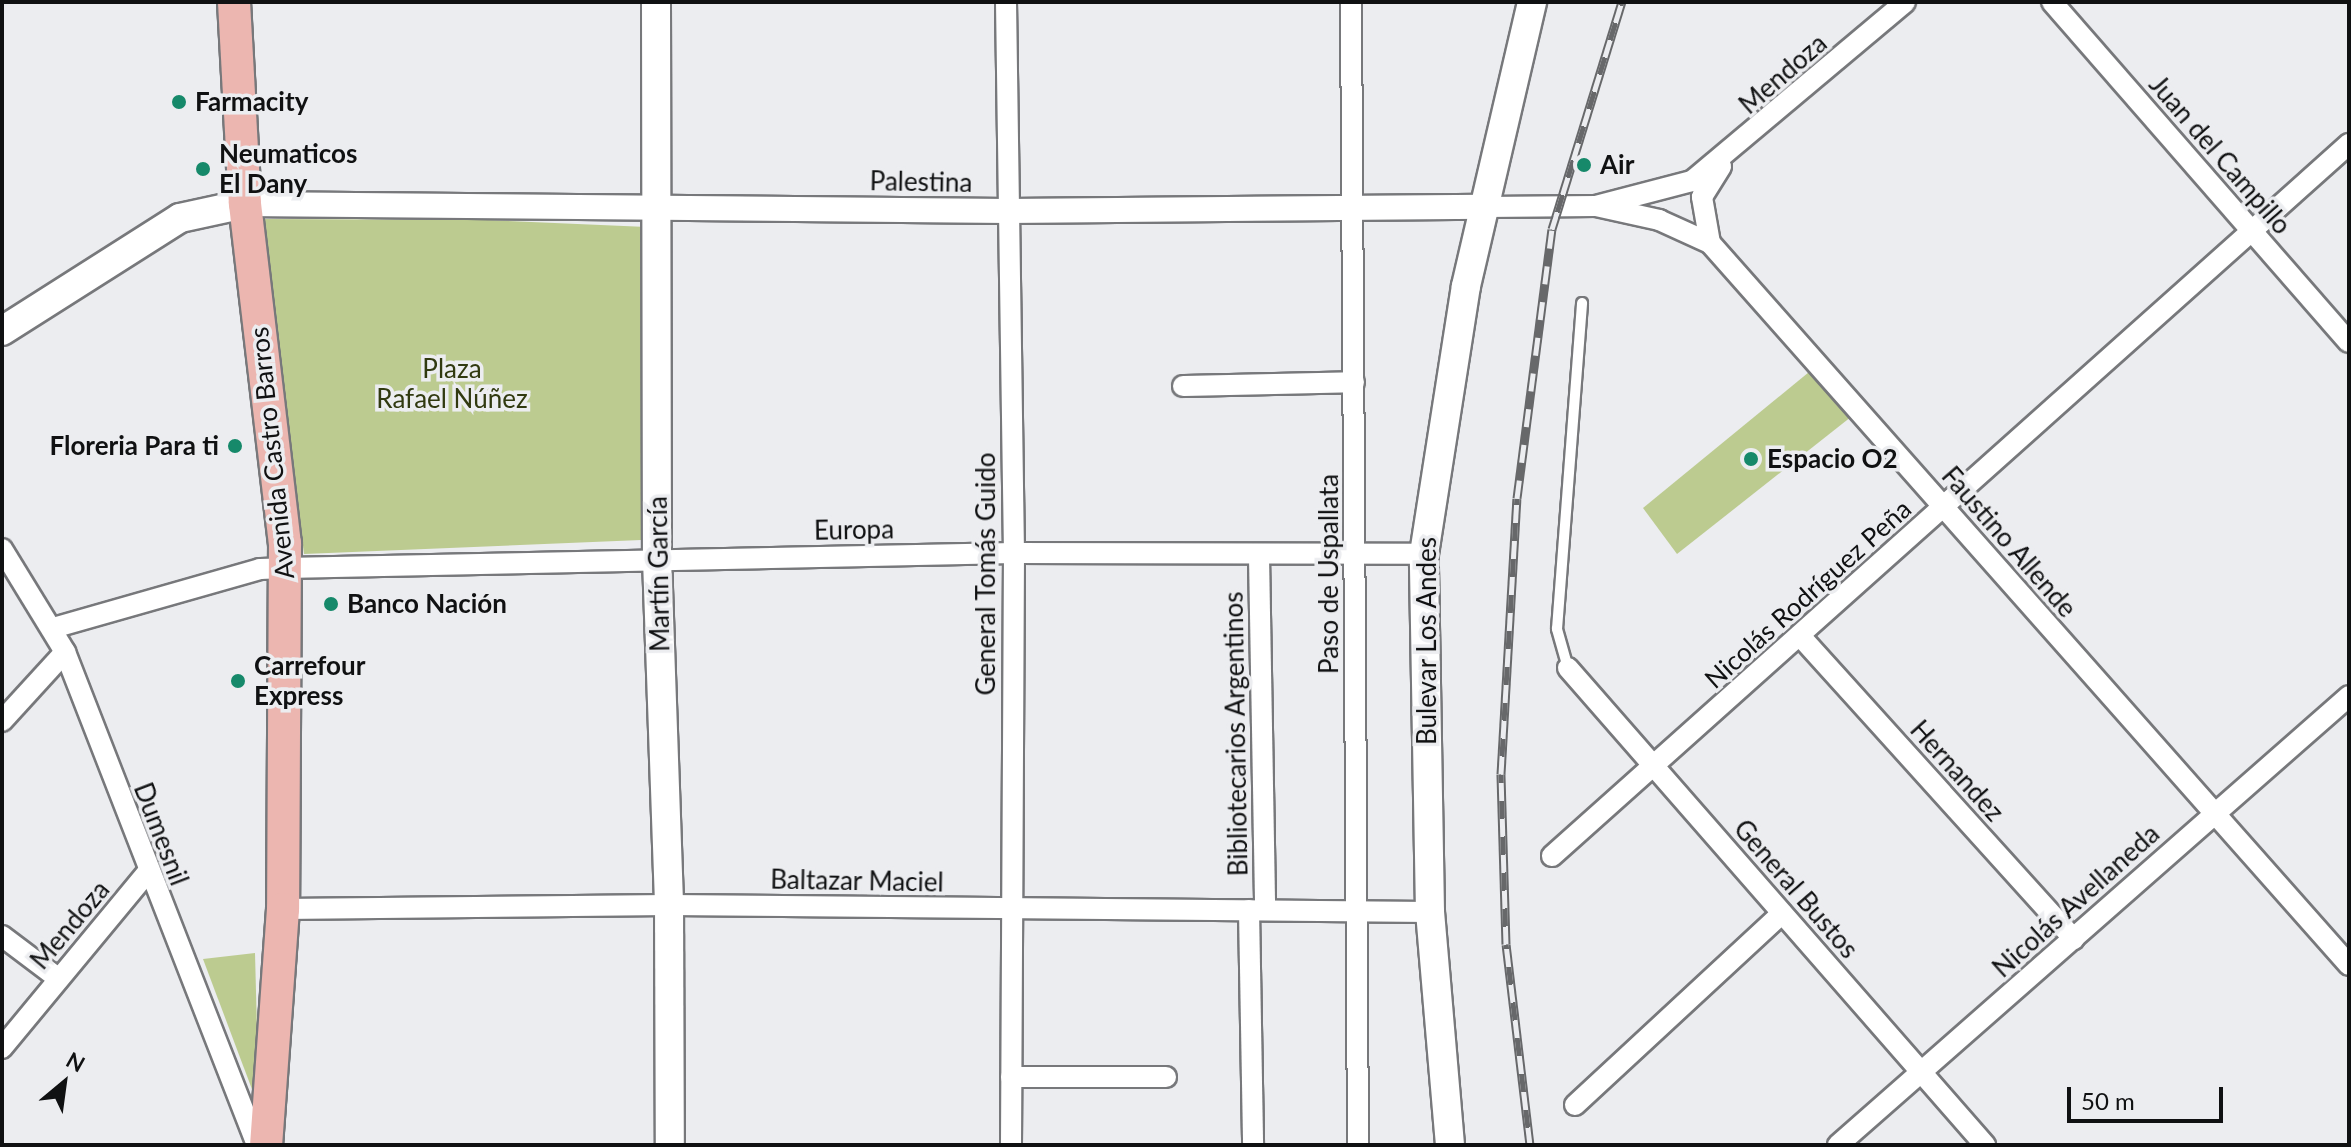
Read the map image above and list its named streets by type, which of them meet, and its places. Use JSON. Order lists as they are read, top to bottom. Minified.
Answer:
{"streets":{"main road":["Avenida Castro Barros","Martín García","Bulevar Los Andes"],"street":["Mendoza","Juan del Campillo","Palestina","Europa","Faustino Allende","General Tomás Guido","Paso de Uspallata","Nicolás Rodríguez Peña","Bibliotecarios Argentinos","Hernandez","Dumesnil","Baltazar Maciel","General Bustos","Nicolás Avellaneda"]},"crossings":[["Mendoza","Palestina"],["Mendoza","Faustino Allende"],["Mendoza","Dumesnil"],["Juan del Campillo","Nicolás Rodríguez Peña"],["Palestina","Avenida Castro Barros"],["Palestina","Faustino Allende"],["Palestina","Martín García"],["Palestina","General Tomás Guido"],["Palestina","Paso de Uspallata"],["Palestina","Bulevar Los Andes"],["Avenida Castro Barros","Europa"],["Avenida Castro Barros","Baltazar Maciel"],["Europa","Martín García"],["Europa","General Tomás Guido"],["Europa","Paso de Uspallata"],["Europa","Bulevar Los Andes"],["Europa","Bibliotecarios Argentinos"],["Europa","Dumesnil"],["Faustino Allende","Nicolás Rodríguez Peña"],["Faustino Allende","Nicolás Avellaneda"],["Martín García","Baltazar Maciel"],["General Tomás Guido","Baltazar Maciel"],["Paso de Uspallata","Baltazar Maciel"],["Nicolás Rodríguez Peña","Hernandez"],["Nicolás Rodríguez Peña","General Bustos"],["Bulevar Los Andes","Baltazar Maciel"],["Bibliotecarios Argentinos","Baltazar Maciel"],["Hernandez","Nicolás Avellaneda"],["General Bustos","Nicolás Avellaneda"]],"parks":["Plaza Rafael Núñez"],"places":["Farmacity","Air","Neumaticos El Dany","Floreria Para ti","Espacio O2","Banco Nación","Carrefour Express"],"scale_bar":"50 m","north":"top right"}
